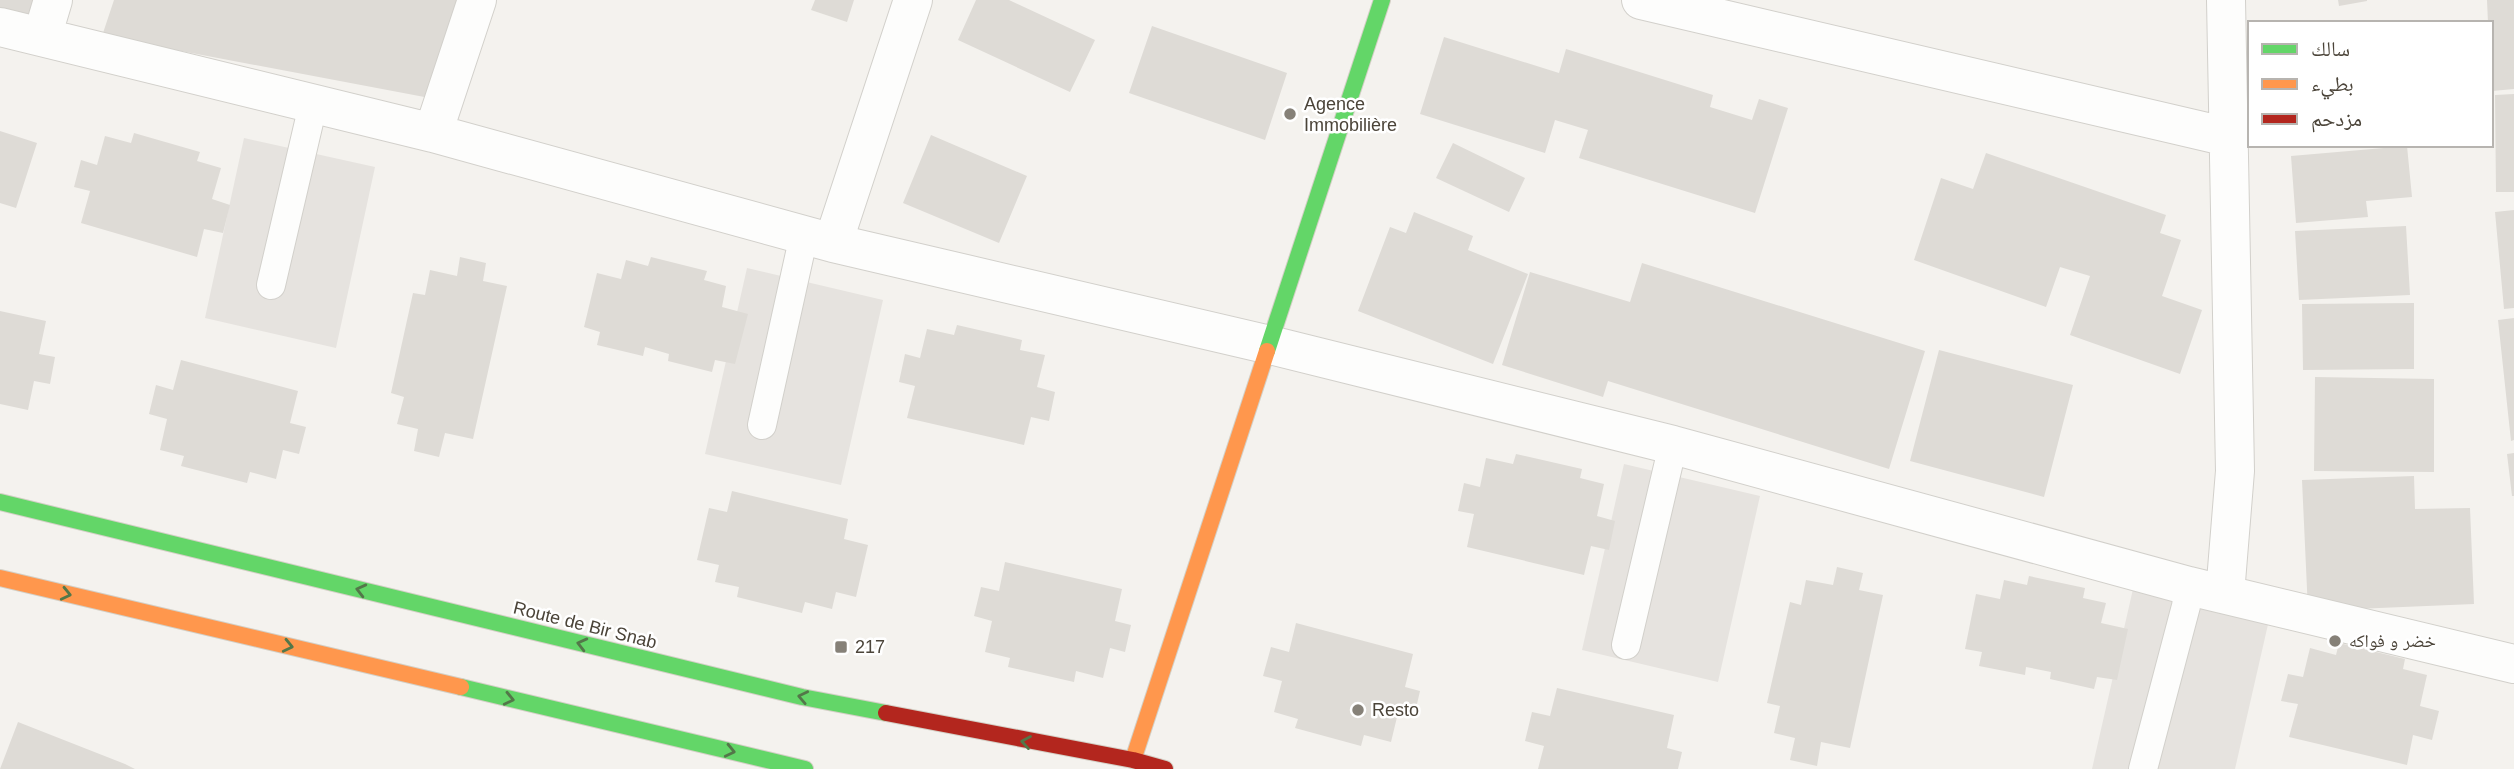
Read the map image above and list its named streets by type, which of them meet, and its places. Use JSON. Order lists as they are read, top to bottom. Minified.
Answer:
{"streets":{"main road":["Route de Bir Snab"]},"places":{"other":["Agence Immobilière","خضر و فواكه","Resto"],"transit":["217"]},"legend":["سالك","بطيء","مزدحم"]}
